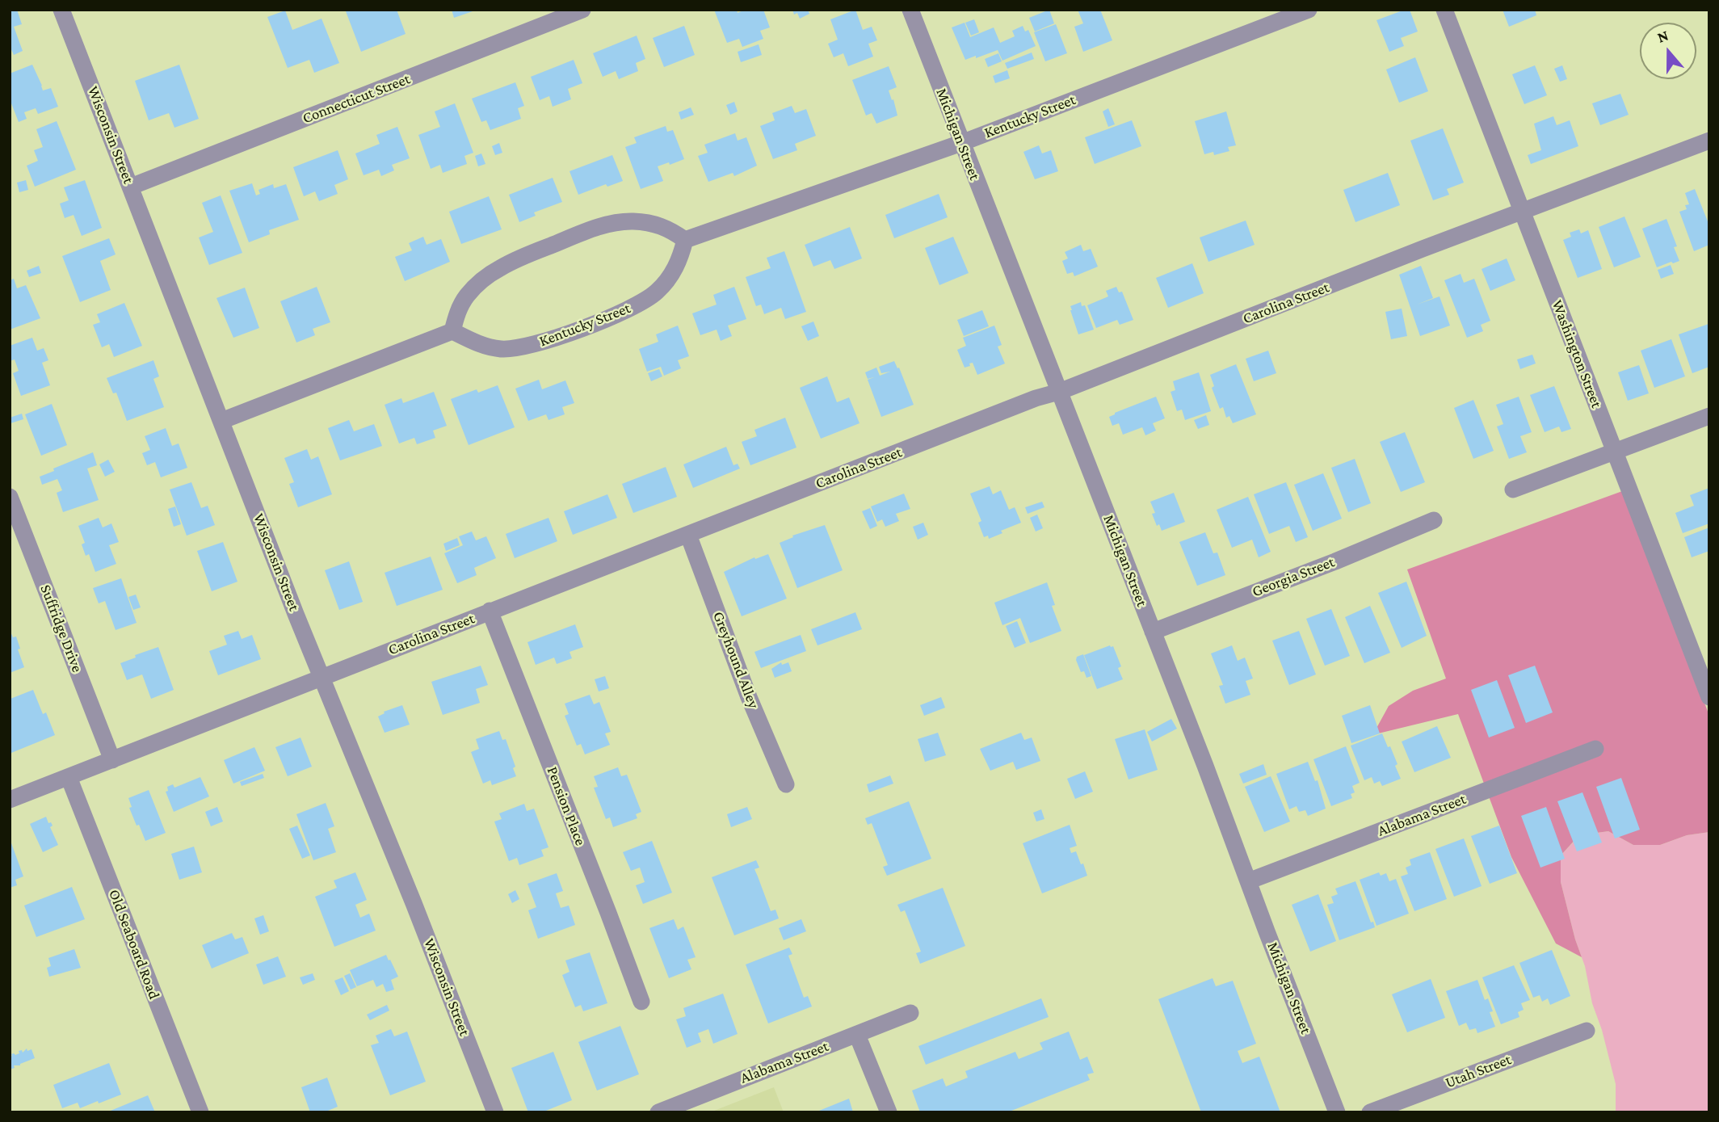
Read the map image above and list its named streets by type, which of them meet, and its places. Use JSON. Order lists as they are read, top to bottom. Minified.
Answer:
{"streets":{"street":["Connecticut Street","Kentucky Street","Michigan Street","Wisconsin Street","Carolina Street","Washington Street","Georgia Street","Suffridge Drive","Greyhound Alley","Pension Place","Alabama Street","Old Seaboard Road","Utah Street"]},"crossings":[["Connecticut Street","Wisconsin Street"],["Kentucky Street","Michigan Street"],["Michigan Street","Carolina Street"],["Michigan Street","Georgia Street"],["Michigan Street","Alabama Street"],["Wisconsin Street","Carolina Street"],["Carolina Street","Washington Street"],["Carolina Street","Suffridge Drive"],["Carolina Street","Greyhound Alley"],["Carolina Street","Pension Place"],["Carolina Street","Old Seaboard Road"]],"north":"top"}
